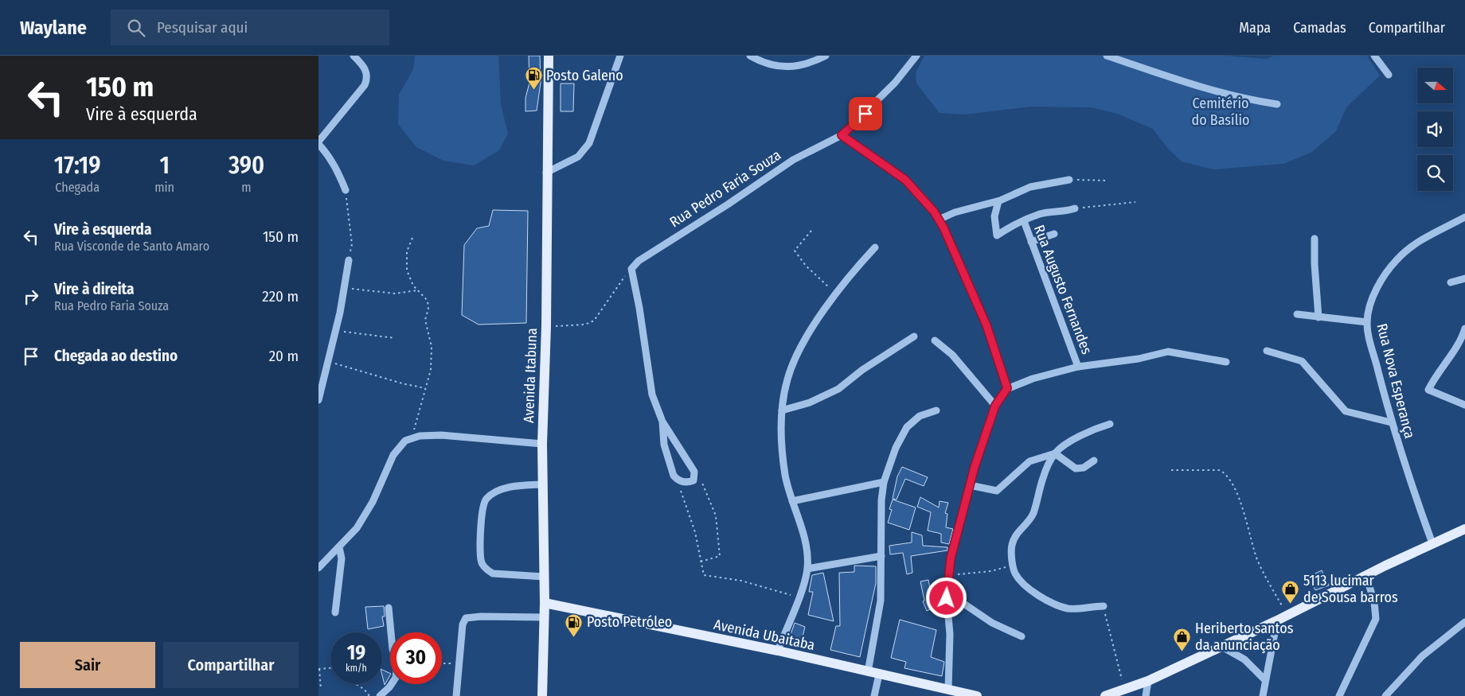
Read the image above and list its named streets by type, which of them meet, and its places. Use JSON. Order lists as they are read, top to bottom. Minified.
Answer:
{"streets":{"main road":["Avenida Itabuna","Avenida Ubaitaba"],"street":["Rua Pedro Faria Souza","Rua Augusto Fernandes","Rua Nova Esperança"]},"crossings":[["Avenida Itabuna","Avenida Ubaitaba"]],"parks":["Cemitério do Basílio"],"places":{"fuel station":["Posto Galeno","Posto Petróleo"],"shop":["5113 lucimar de Sousa barros","Heriberto santos da anunciação"]},"north":"right","page":{"header":"Waylane","search":"Pesquisar aqui","nav":["Mapa","Camadas","Compartilhar"],"turn":["150 m","Vire à esquerda"],"eta":["17:19","Chegada","1","min","390","m"],"list":[{"name":"Vire à esquerda","note":"Rua Visconde de Santo Amaro","value":"150 m"},{"name":"Vire à direita","note":"Rua Pedro Faria Souza","value":"220 m"},{"name":"Chegada ao destino","value":"20 m"}],"speed":"19 km/h","limit":"30","buttons":["Sair","Compartilhar"]}}
